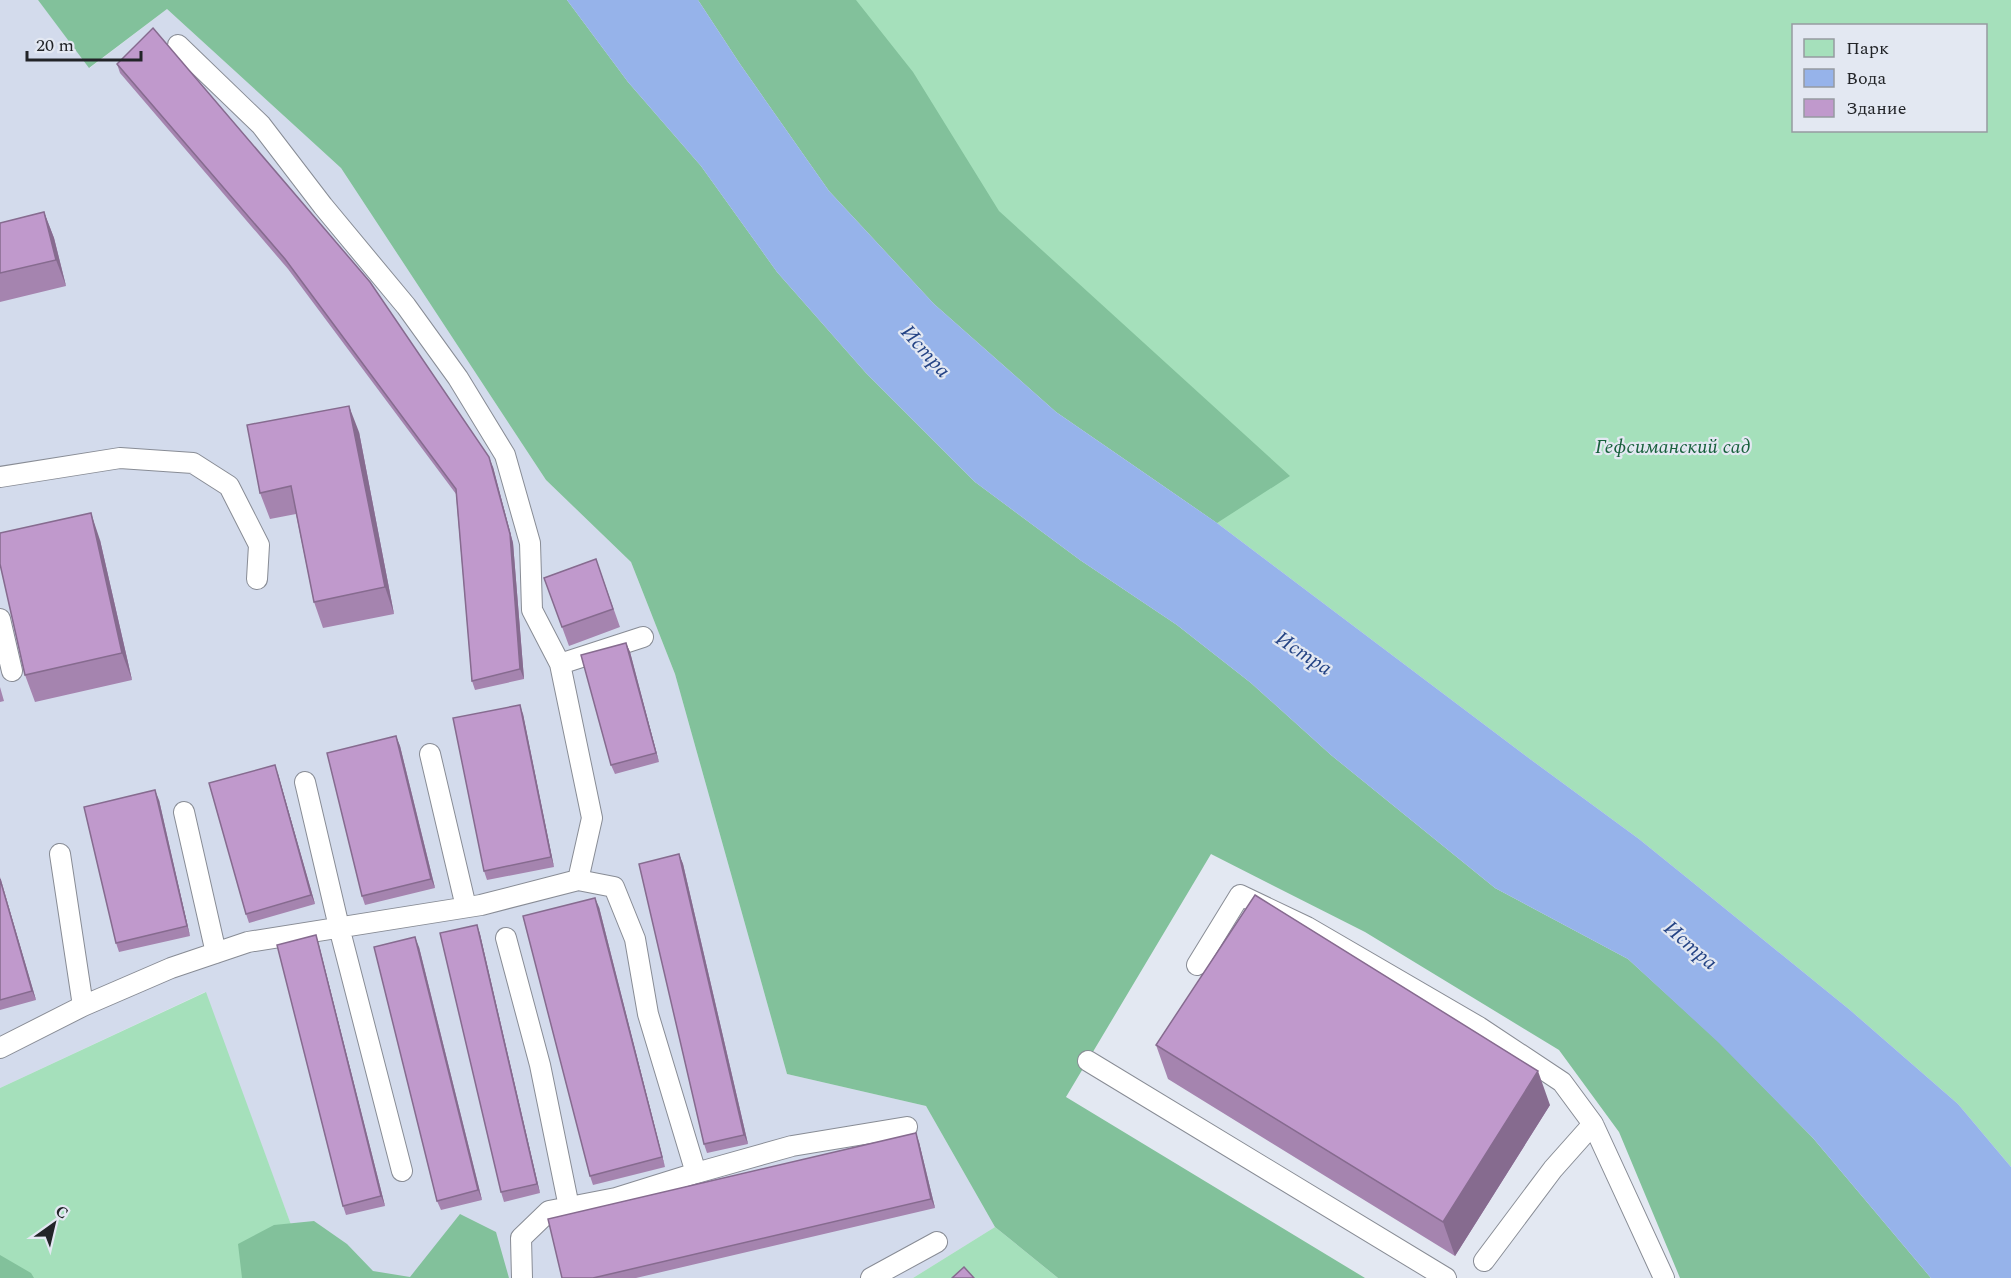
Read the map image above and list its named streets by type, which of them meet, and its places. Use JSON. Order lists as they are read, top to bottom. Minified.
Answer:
{"water":["Истра"],"parks":["Гефсиманский сад"],"legend":["Парк","Вода","Здание"],"scale_bar":"20 m","north":"top right"}
